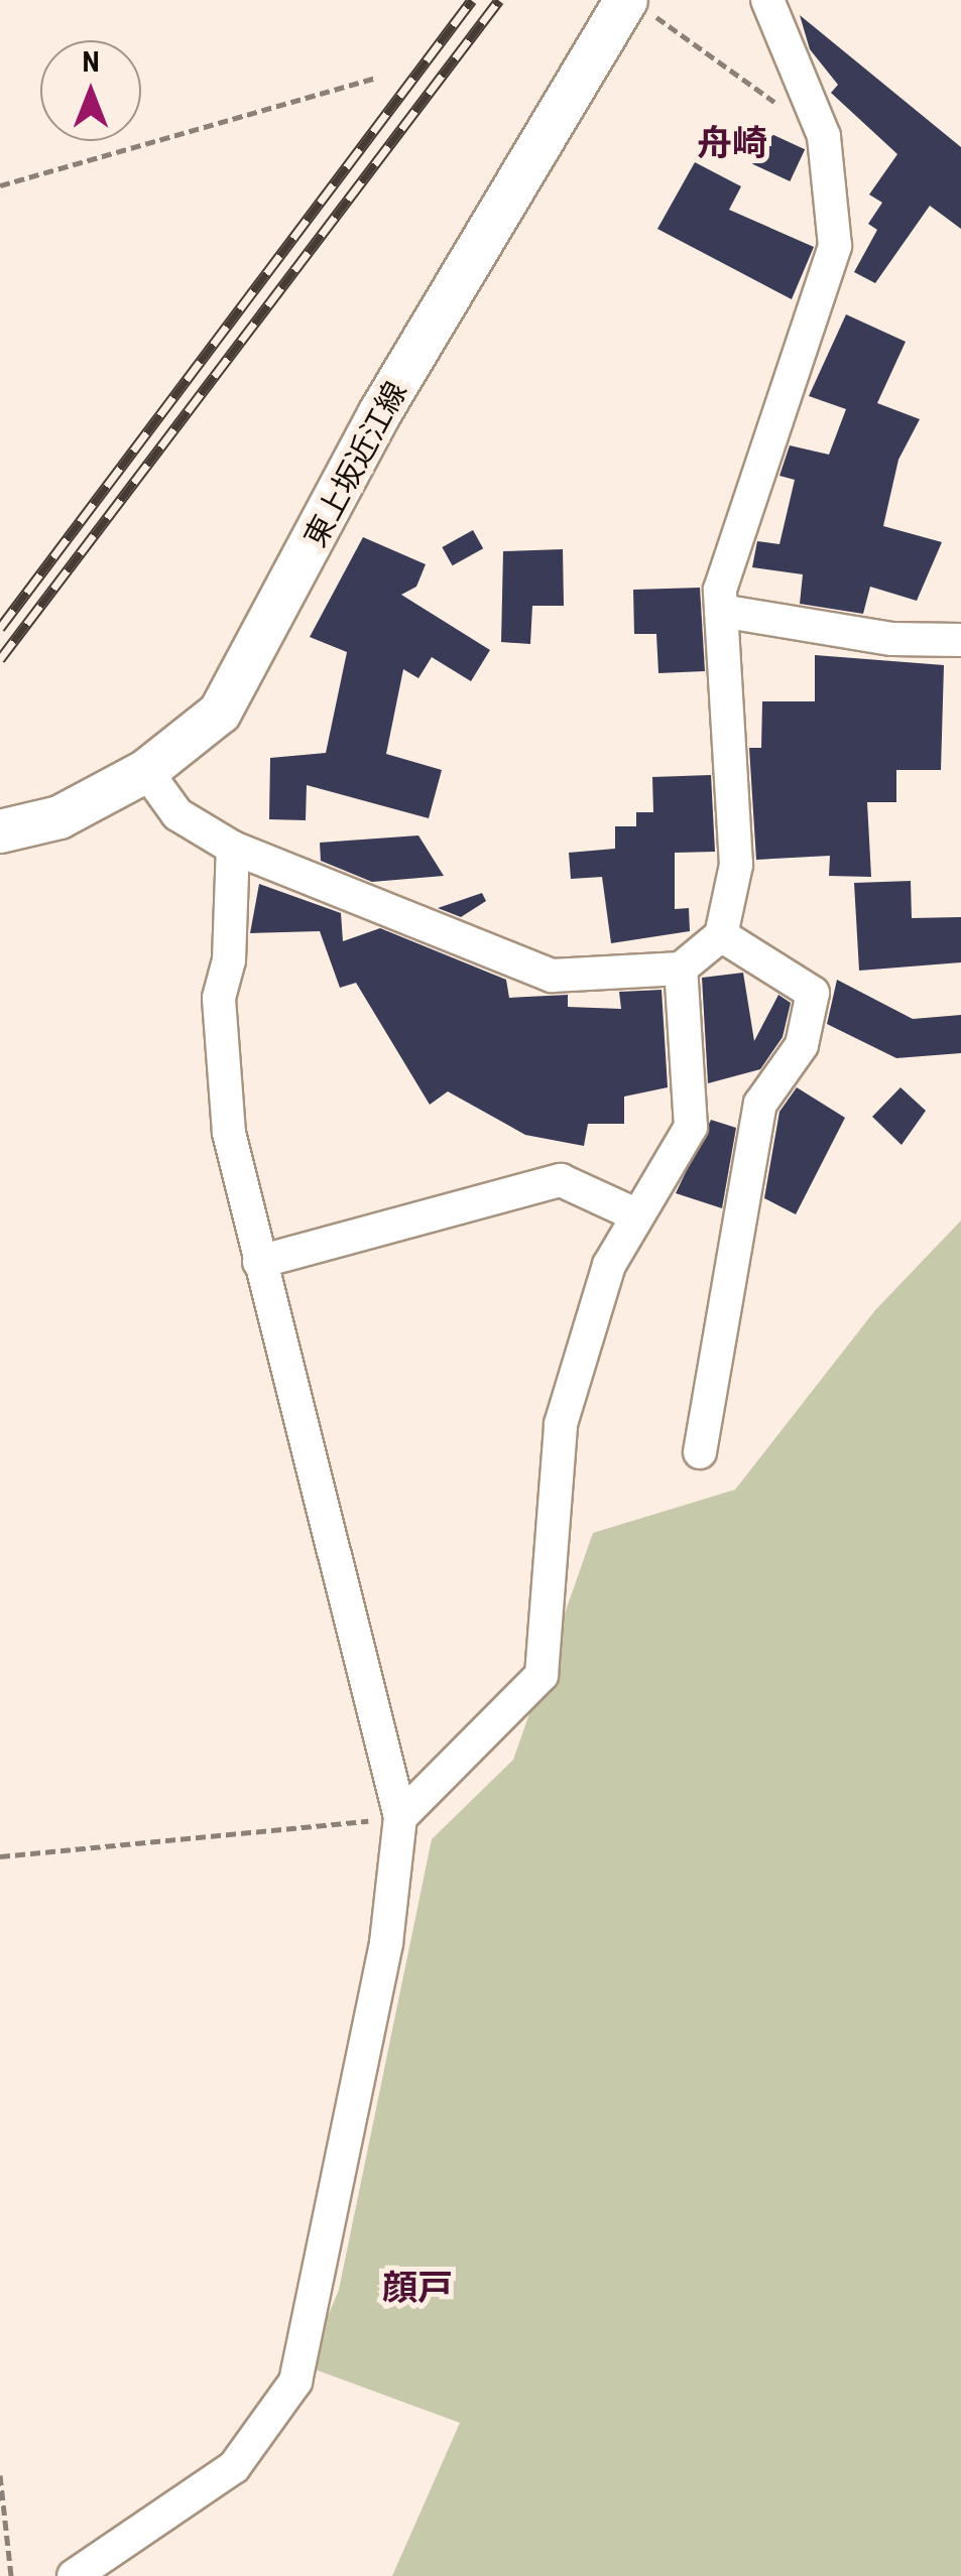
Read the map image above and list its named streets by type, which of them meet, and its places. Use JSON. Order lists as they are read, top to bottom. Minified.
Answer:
{"streets":{"main road":["東上坂近江線"]},"districts":["舟崎","顔戸"],"north":"top"}
